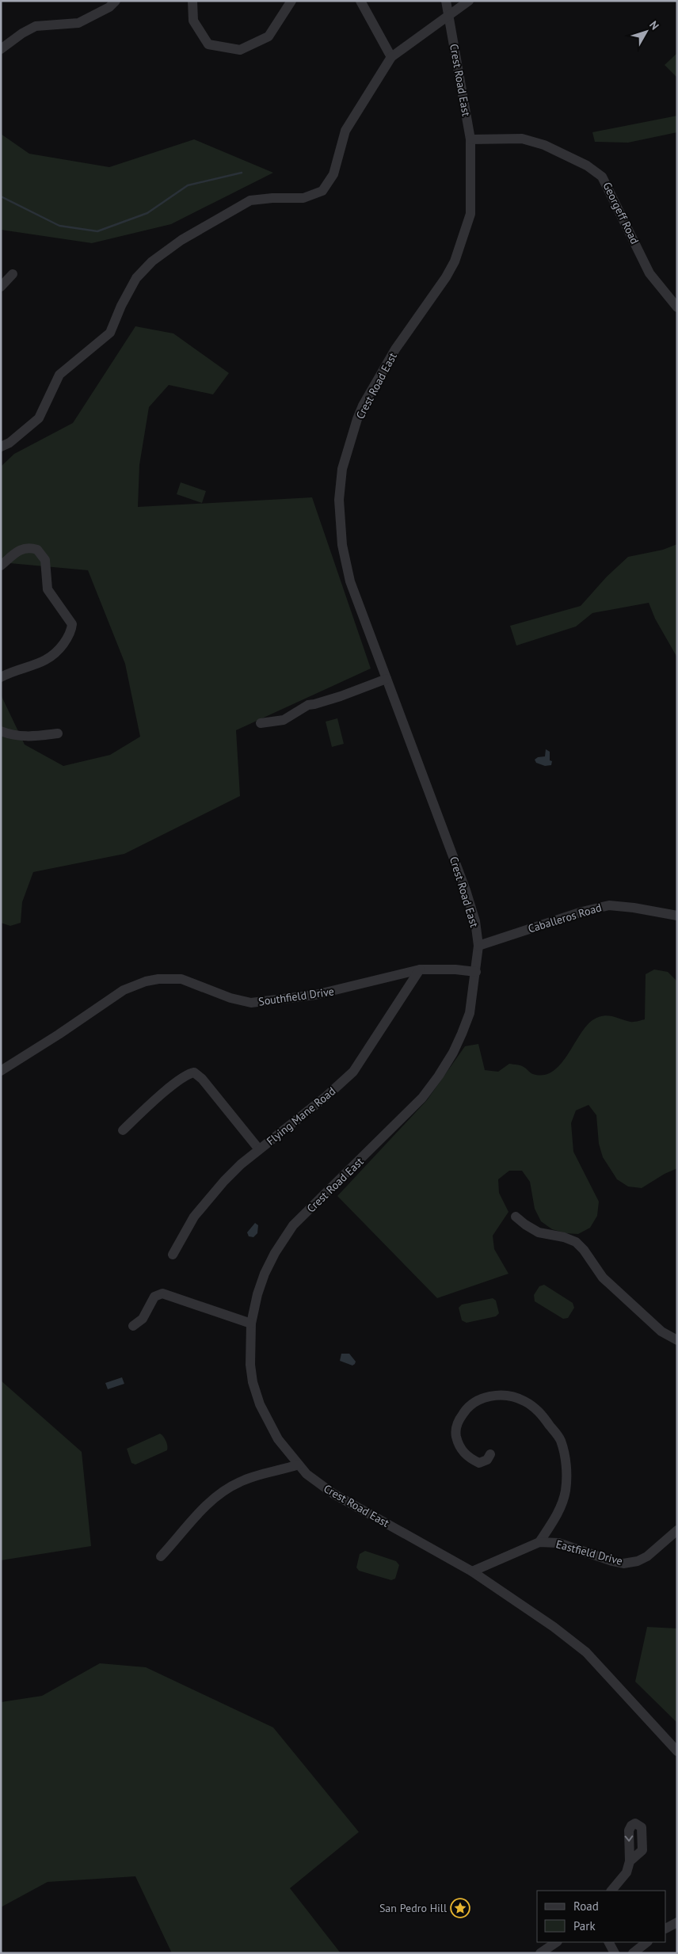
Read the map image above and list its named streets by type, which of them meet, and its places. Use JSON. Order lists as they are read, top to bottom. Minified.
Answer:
{"streets":{"street":["Crest Road East","Georgeff Road","Caballeros Road","Southfield Drive","Flying Mane Road","Eastfield Drive"]},"crossings":[["Crest Road East","Georgeff Road"],["Crest Road East","Caballeros Road"],["Crest Road East","Southfield Drive"],["Crest Road East","Eastfield Drive"],["Southfield Drive","Flying Mane Road"]],"places":{"place":["San Pedro Hill"]},"legend":["Road","Park"],"north":"top right"}
